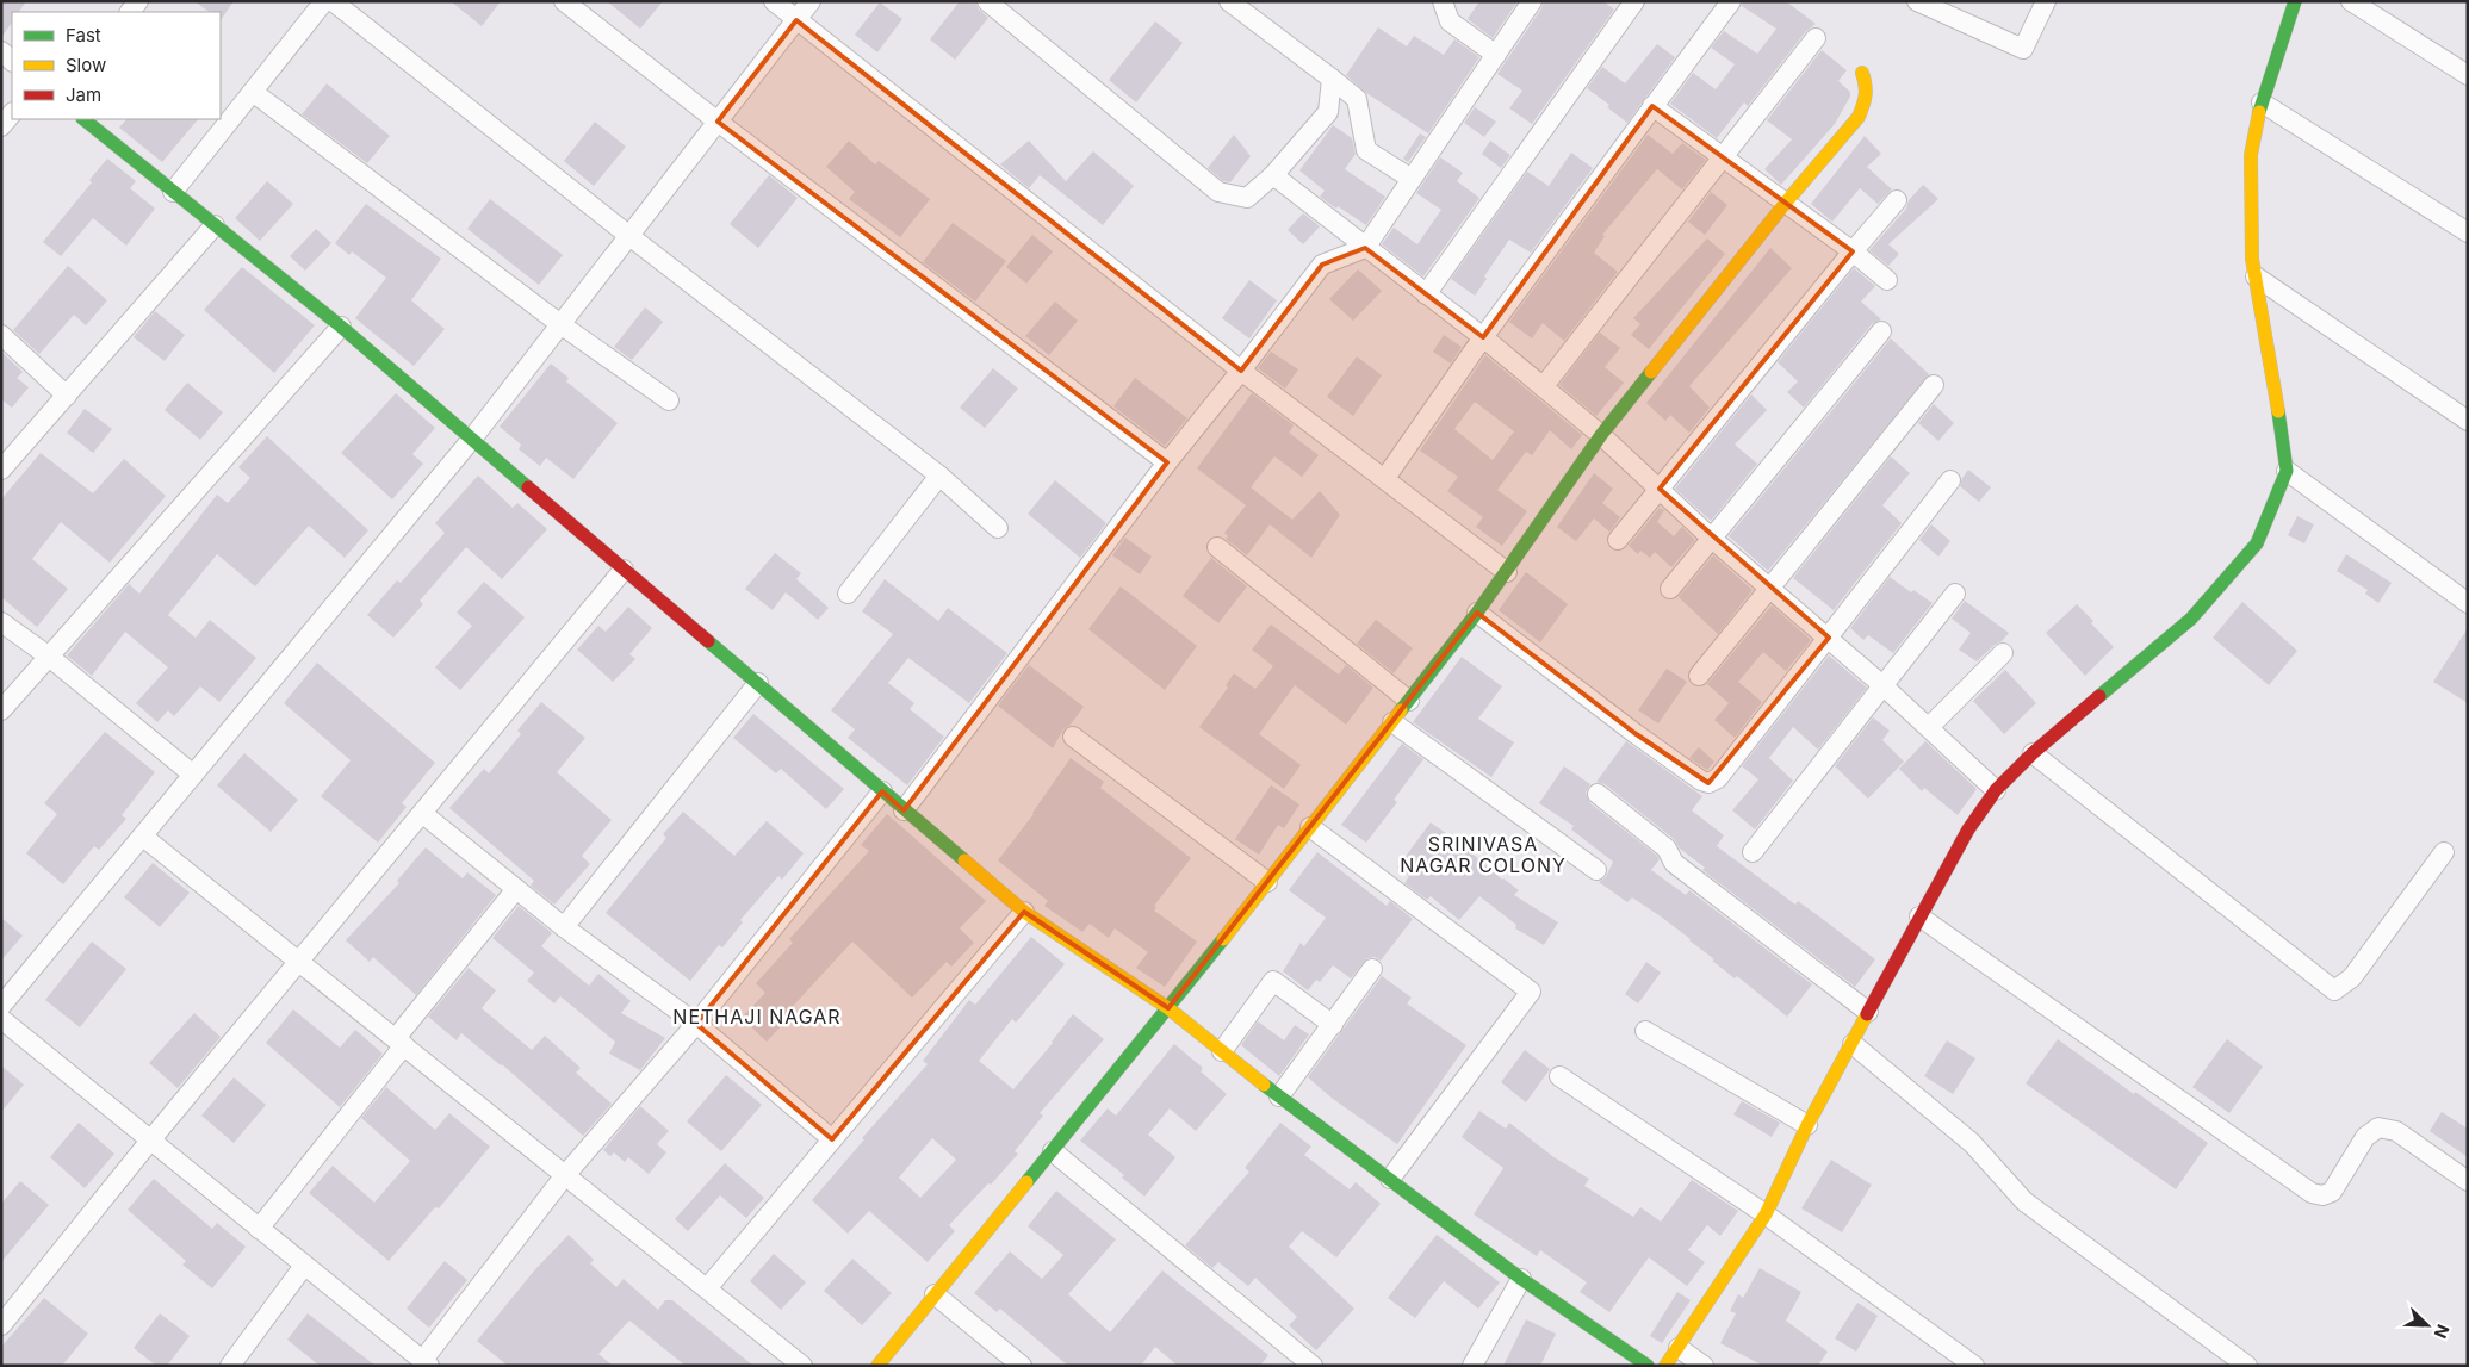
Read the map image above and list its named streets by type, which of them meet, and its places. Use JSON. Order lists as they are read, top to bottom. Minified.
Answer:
{"districts":["SRINIVASA NAGAR COLONY","NETHAJI NAGAR"],"legend":["Fast","Slow","Jam"],"north":"bottom right"}
